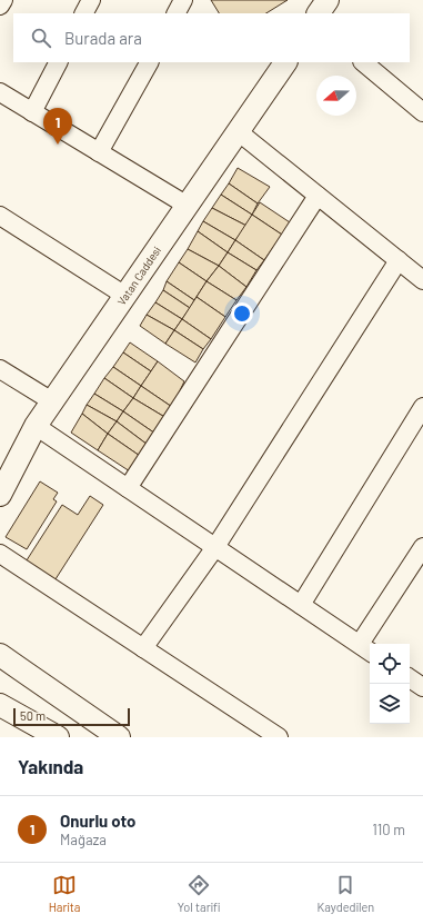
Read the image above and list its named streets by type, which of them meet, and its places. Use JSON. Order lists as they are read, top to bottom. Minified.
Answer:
{"streets":{"main road":["Vatan Caddesi"]},"scale_bar":"50 m","north":"left","page":{"search":"Burada ara","pins":"1","scale":"50 m","heading":"Yakında","list":[{"mark":"1","name":"Onurlu oto","note":"Mağaza","value":"110 m"}],"nav":["Harita","Yol tarifi","Kaydedilen"]}}
